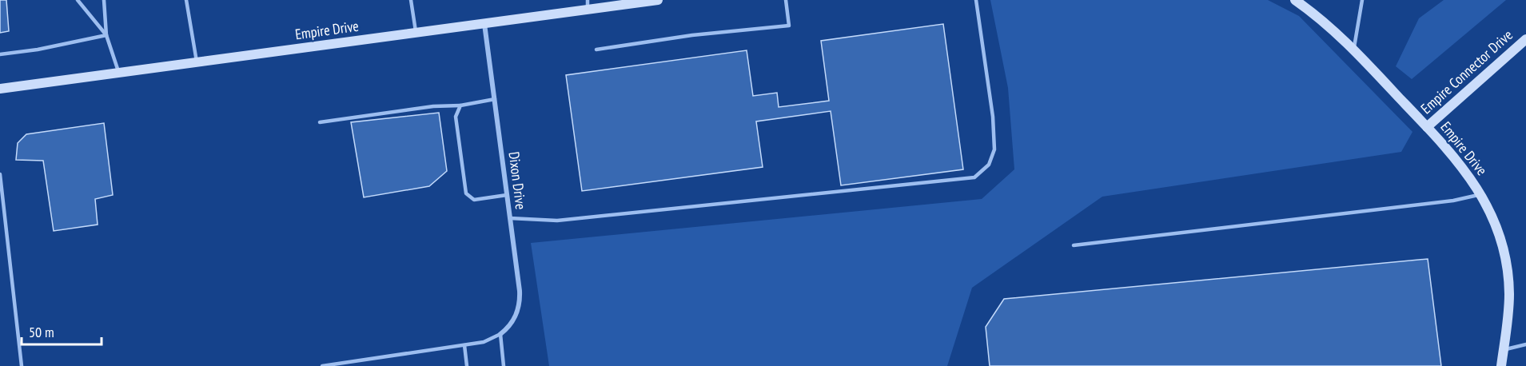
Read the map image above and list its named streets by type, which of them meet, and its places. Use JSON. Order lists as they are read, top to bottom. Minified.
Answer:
{"streets":{"street":["Empire Drive","Empire Connector Drive","Dixon Drive"]},"crossings":[["Empire Drive","Empire Connector Drive"],["Empire Drive","Dixon Drive"]],"scale_bar":"50 m"}
